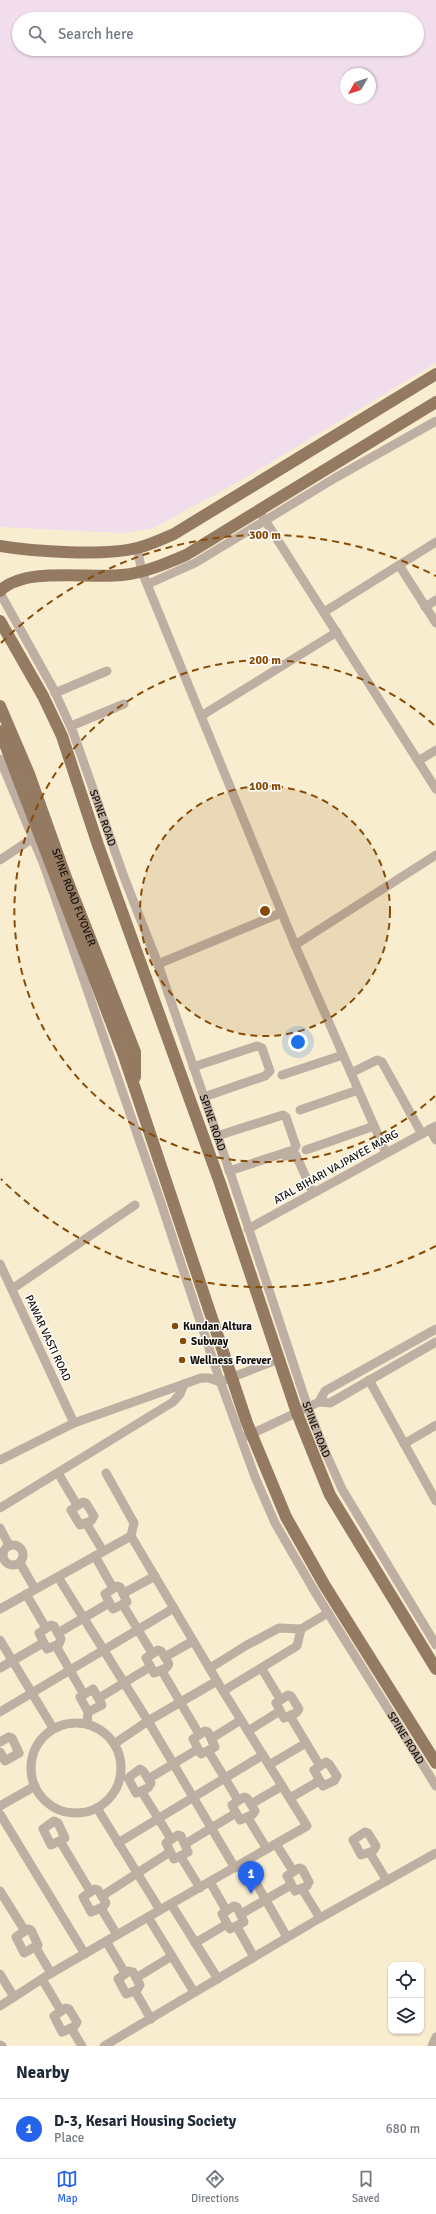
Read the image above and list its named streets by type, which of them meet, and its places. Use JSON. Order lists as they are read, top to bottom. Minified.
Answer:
{"streets":{"main road":["SPINE ROAD","SPINE ROAD FLYOVER"],"street":["ATAL BIHARI VAJPAYEE MARG","PAWAR VASTI ROAD"]},"crossings":[["SPINE ROAD","SPINE ROAD FLYOVER"],["SPINE ROAD","ATAL BIHARI VAJPAYEE MARG"]],"places":["Kundan Altura","Subway","Wellness Forever"],"north":"bottom left","page":{"search":"Search here","pins":"1","heading":"Nearby","list":[{"mark":"1","name":"D-3, Kesari Housing Society","note":"Place","value":"680 m"}],"nav":["Map","Directions","Saved"]},"rings":["300 m","200 m","100 m"]}
